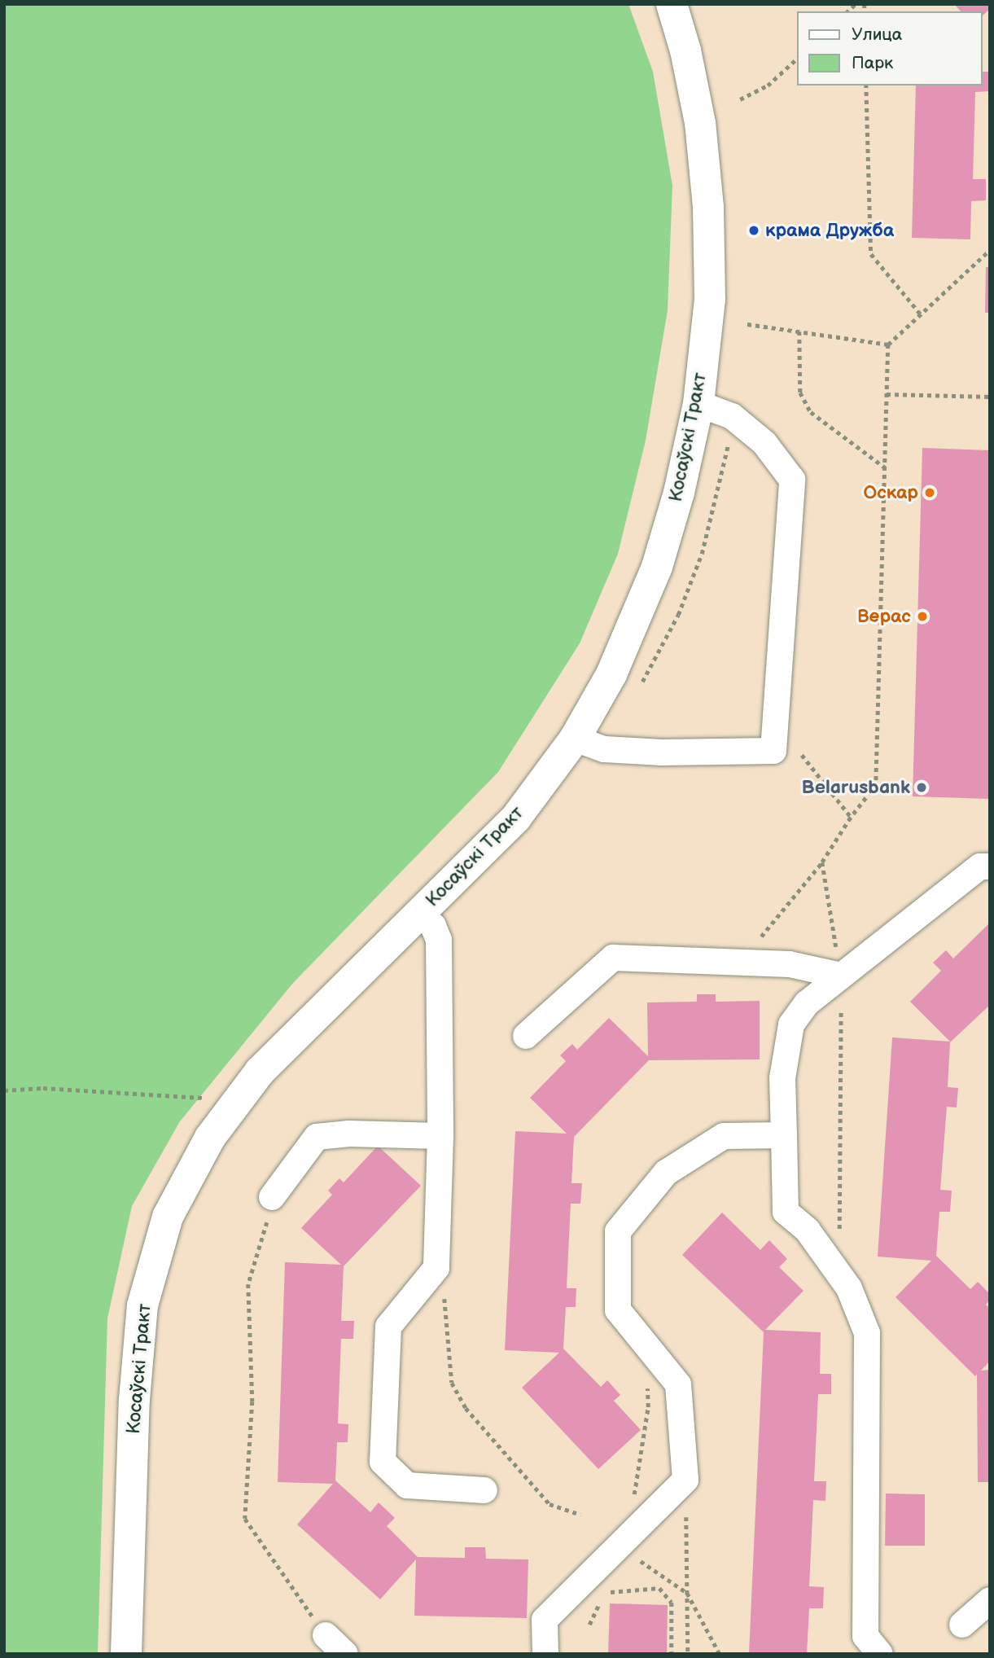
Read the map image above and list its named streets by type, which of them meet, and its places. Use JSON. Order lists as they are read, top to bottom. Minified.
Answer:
{"streets":{"main road":["Косаўскі Тракт"]},"places":["крама Дружба","Оскар","Верас","Belarusbank"],"legend":["Улица","Парк"]}
